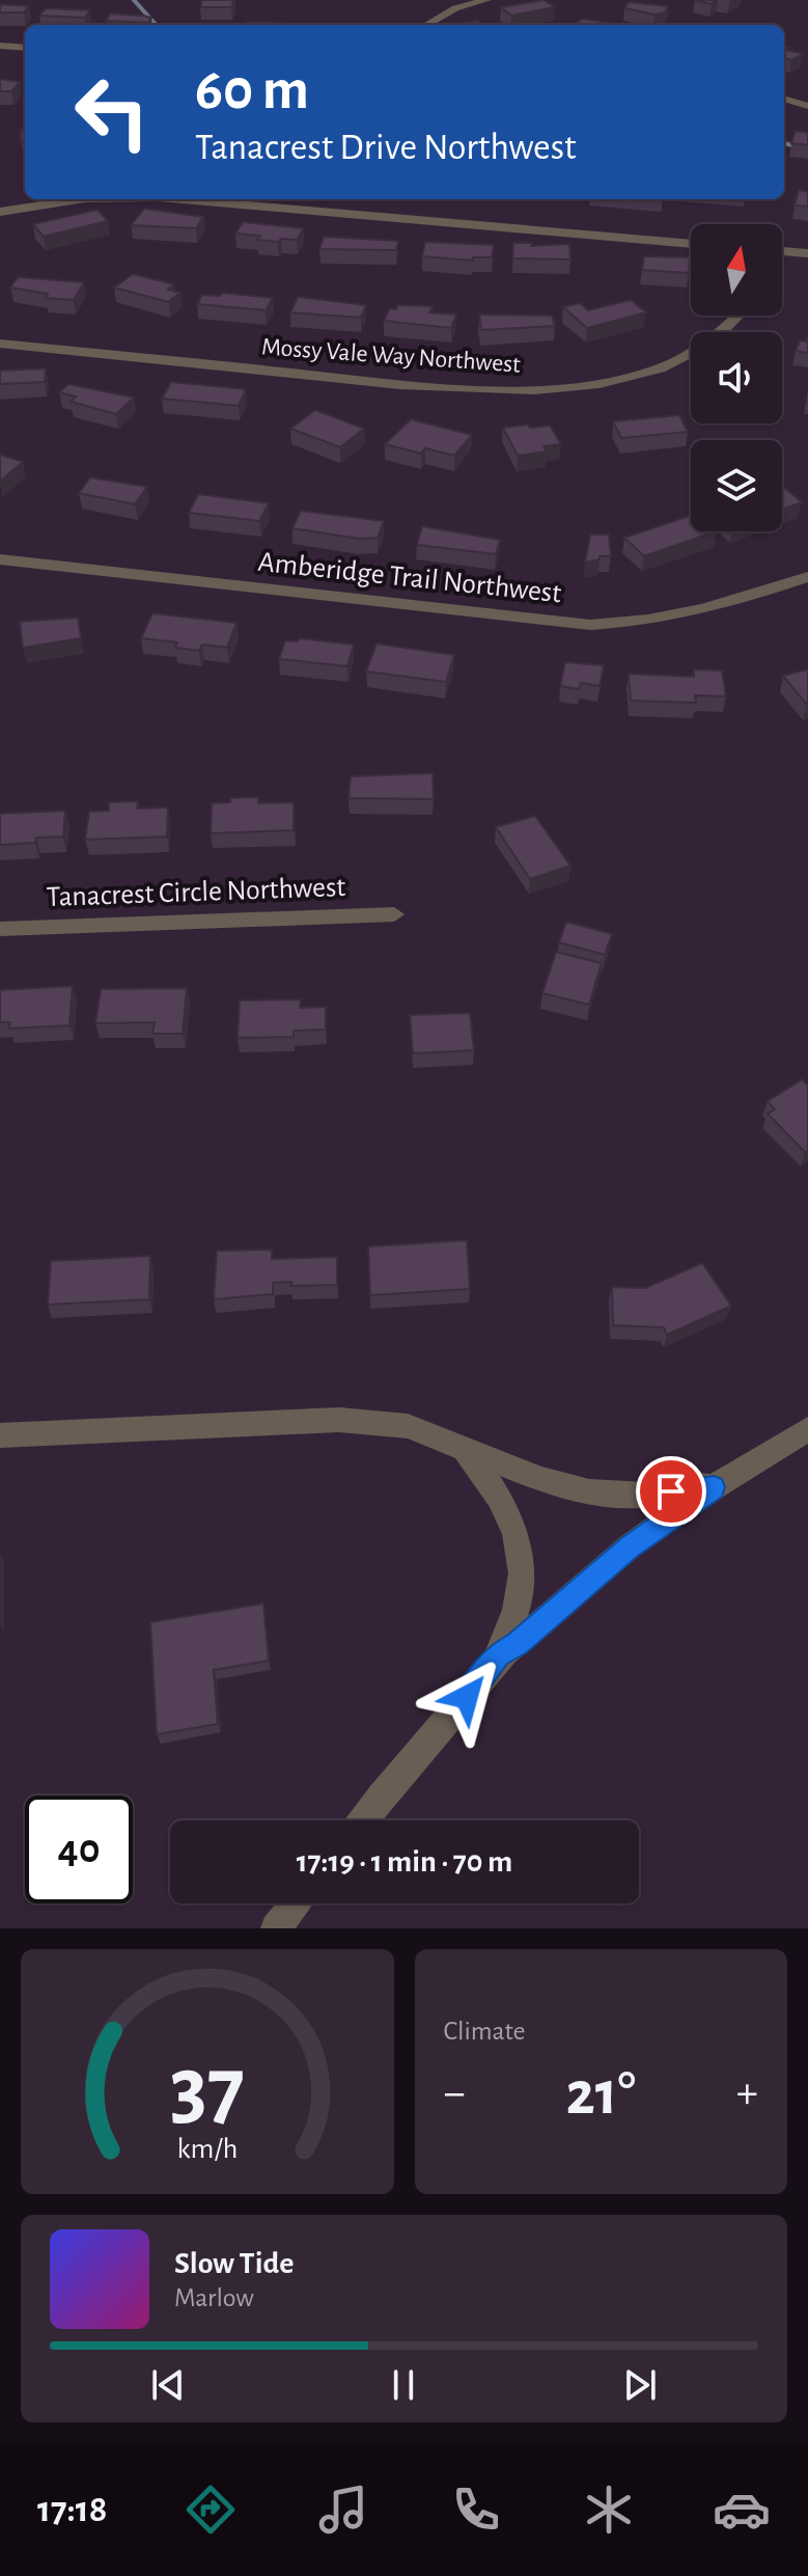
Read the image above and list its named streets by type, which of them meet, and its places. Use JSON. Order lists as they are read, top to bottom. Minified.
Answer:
{"streets":{"street":["Mossy Vale Way Northwest","Amberidge Trail Northwest","Tanacrest Circle Northwest"]},"north":"top","page":{"turn":["60 m","Tanacrest Drive Northwest"],"limit":"40","trip":"17:19 · 1 min · 70 m","tile":"Climate","heat":["−","21°","+"],"song":["Slow Tide","Marlow"],"tabs":"17:18","gauge":["37","km/h"]}}
